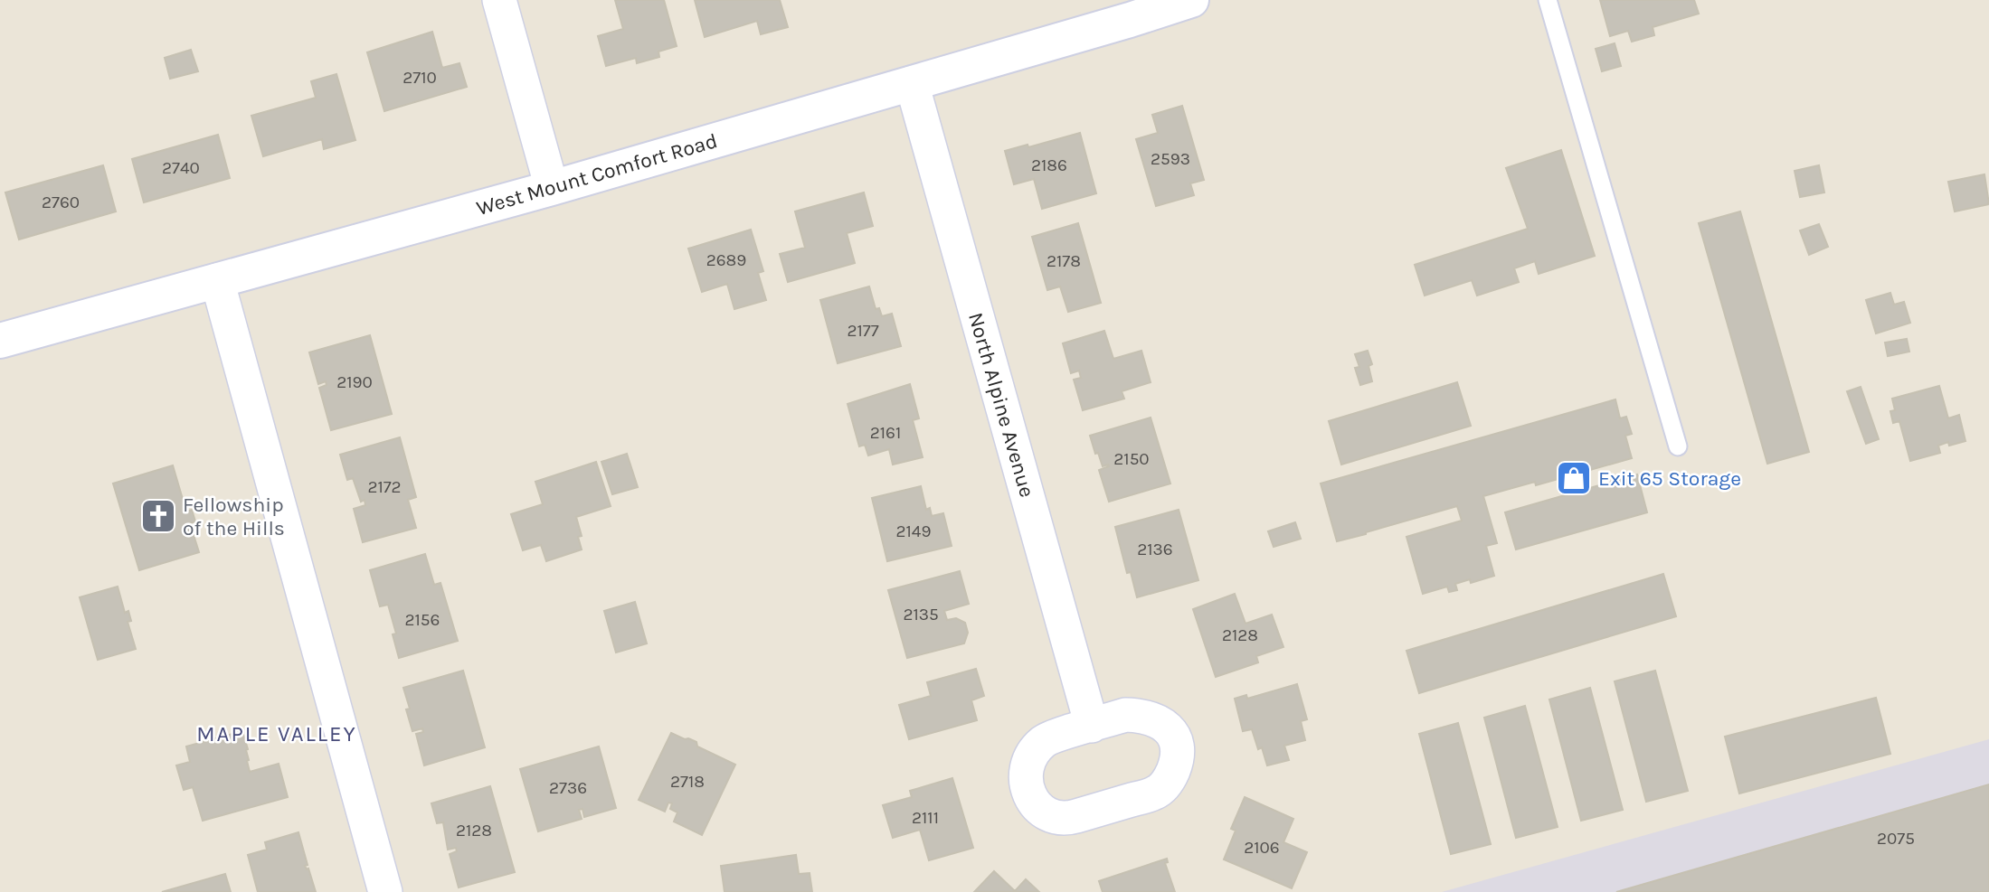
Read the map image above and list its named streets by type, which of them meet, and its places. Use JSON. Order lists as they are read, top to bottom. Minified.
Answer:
{"streets":{"street":["West Mount Comfort Road","North Alpine Avenue"]},"crossings":[["West Mount Comfort Road","North Alpine Avenue"]],"districts":["MAPLE VALLEY"],"places":{"shop":["Exit 65 Storage"],"church":["Fellowship of the Hills"]},"house_numbers":["2710","2593","2186","2740","2760","2689","2178","2177","2190","2161","2150","2172","2149","2136","2135","2156","2128","2718","2736","2111","2128","2075","2106"]}
